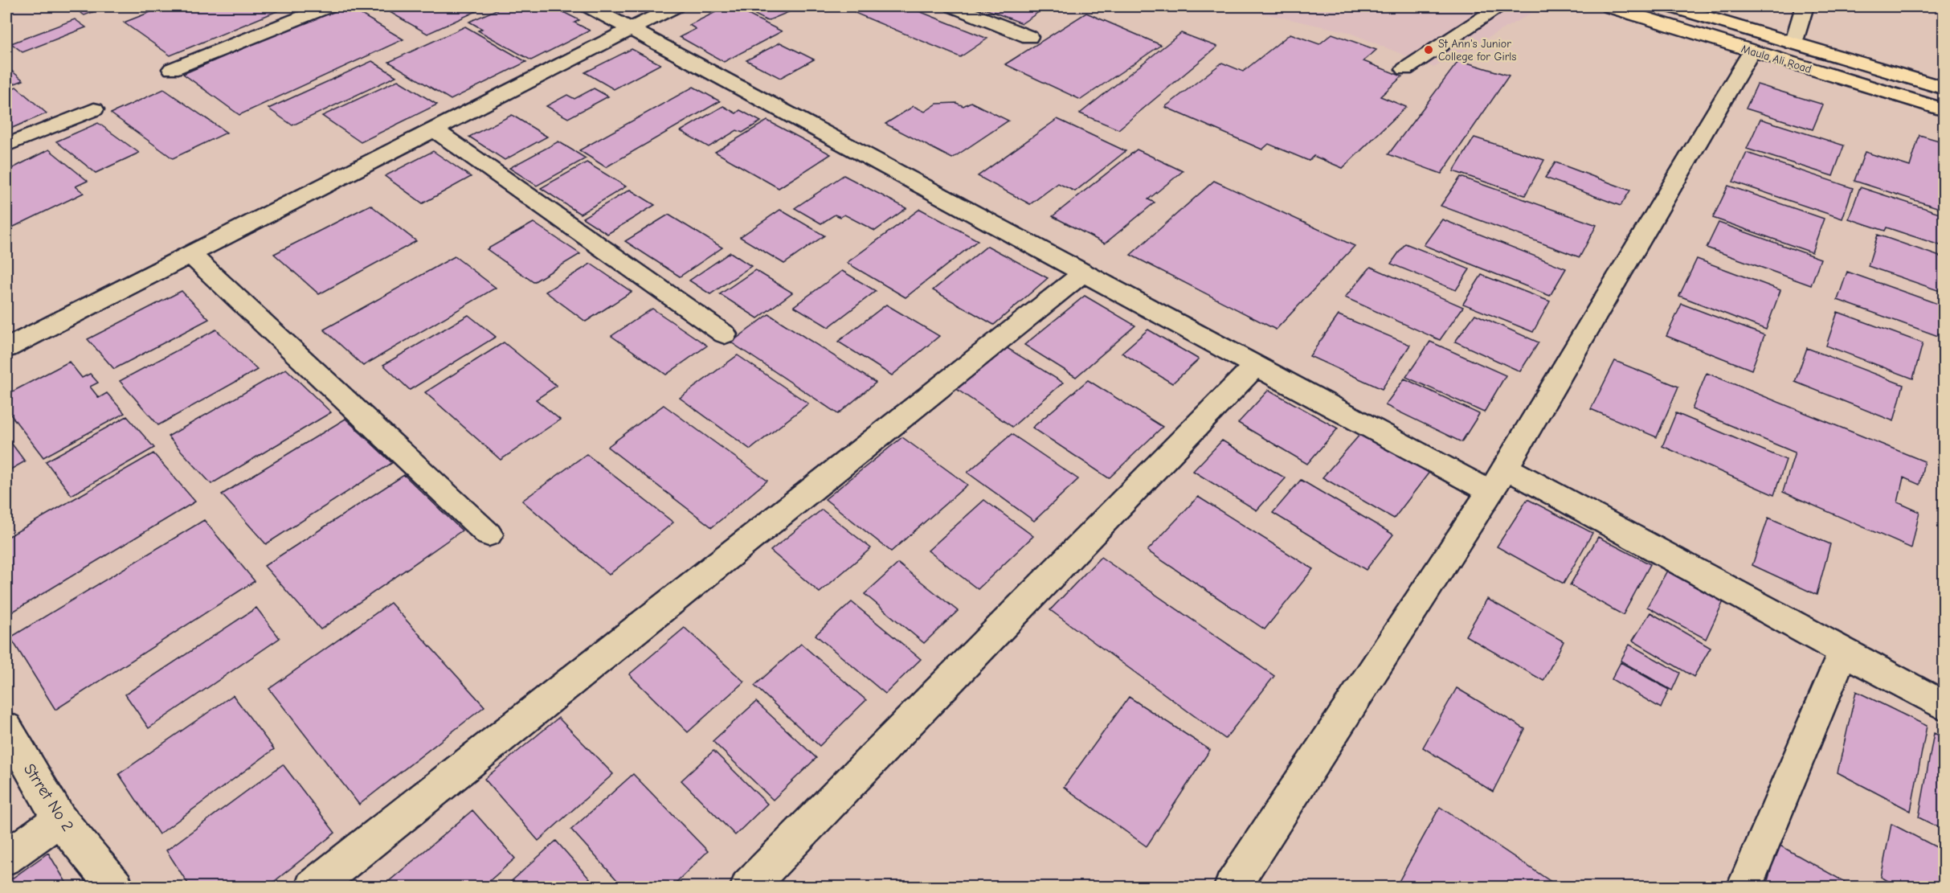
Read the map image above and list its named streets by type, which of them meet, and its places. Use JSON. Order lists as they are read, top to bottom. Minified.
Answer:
{"streets":{"main road":["Maula Ali Road"],"street":["Strret No 2"]},"places":["St Ann's Junior College for Girls"]}
